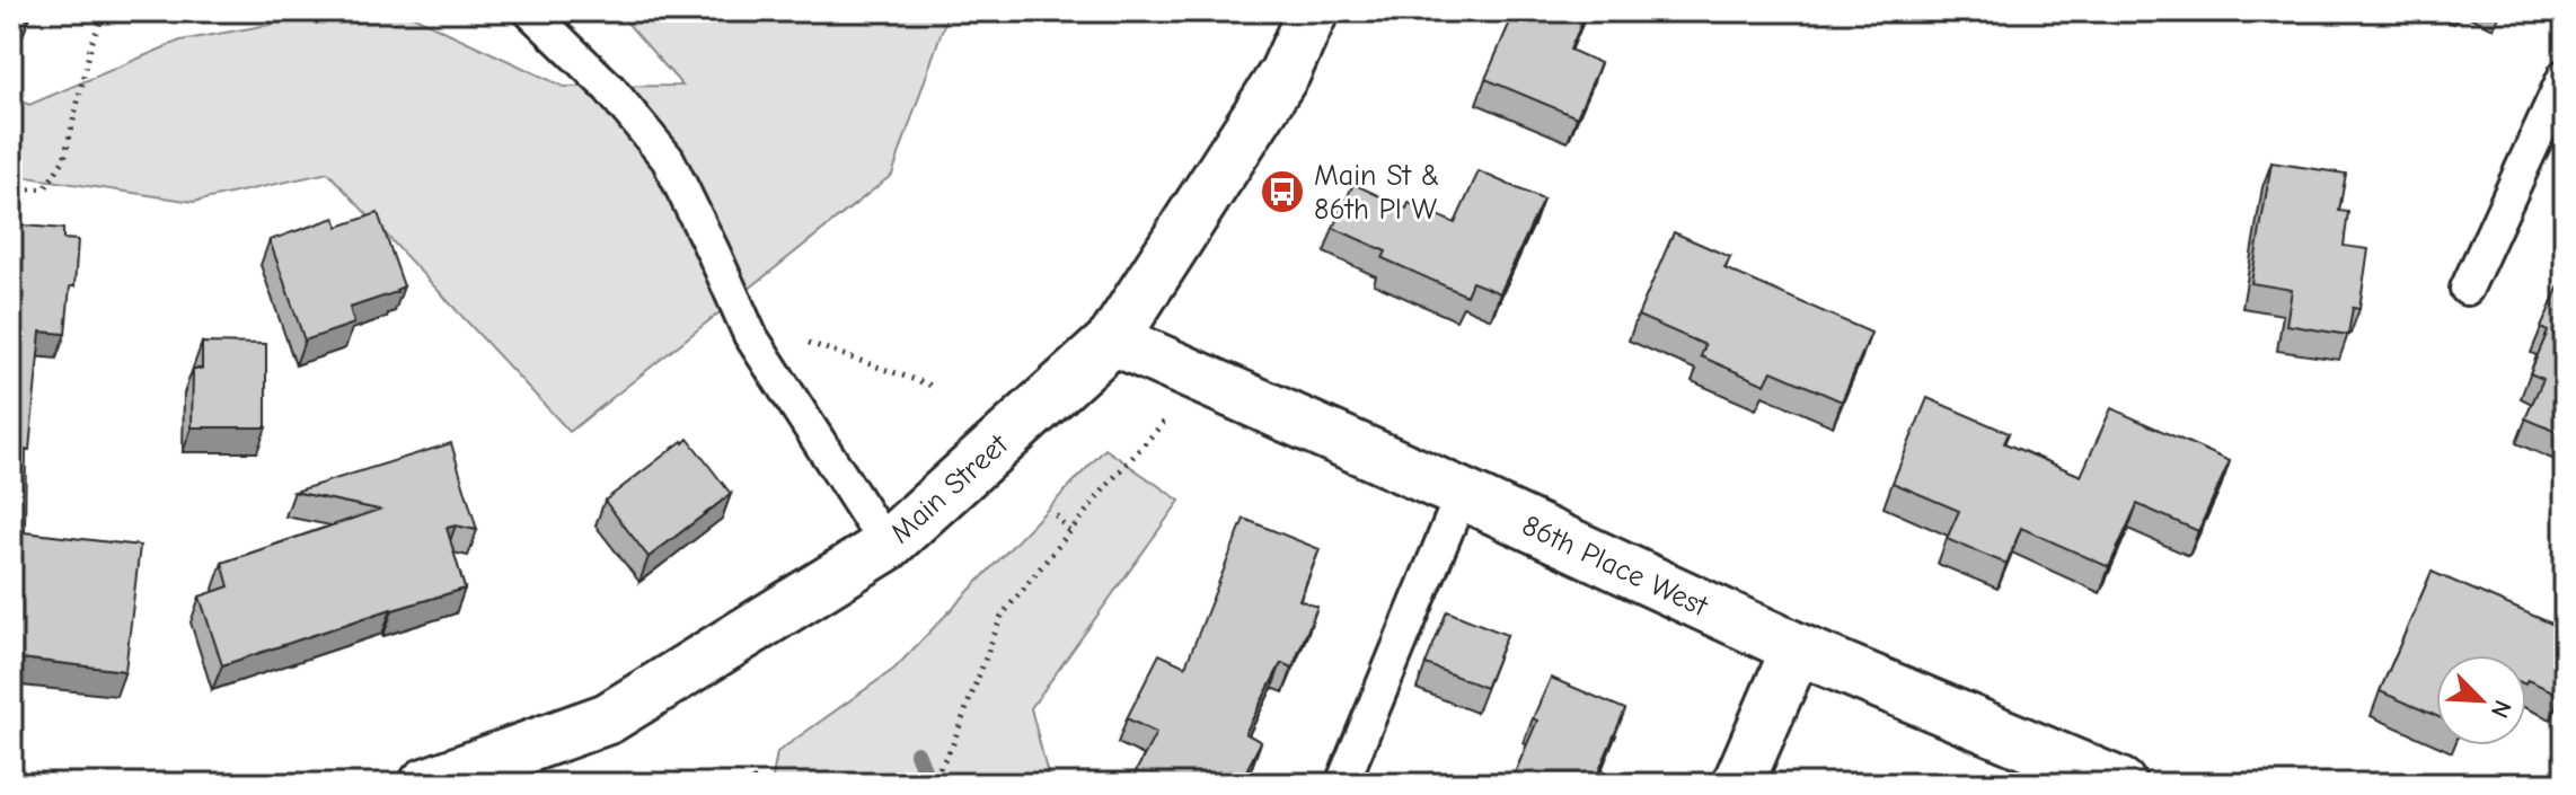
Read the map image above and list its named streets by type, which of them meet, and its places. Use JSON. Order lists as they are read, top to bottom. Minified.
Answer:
{"streets":{"street":["Main Street","86th Place West"]},"crossings":[["Main Street","86th Place West"]],"places":{"bus stop":["Main St & 86th Pl W"]},"north":"bottom right"}
